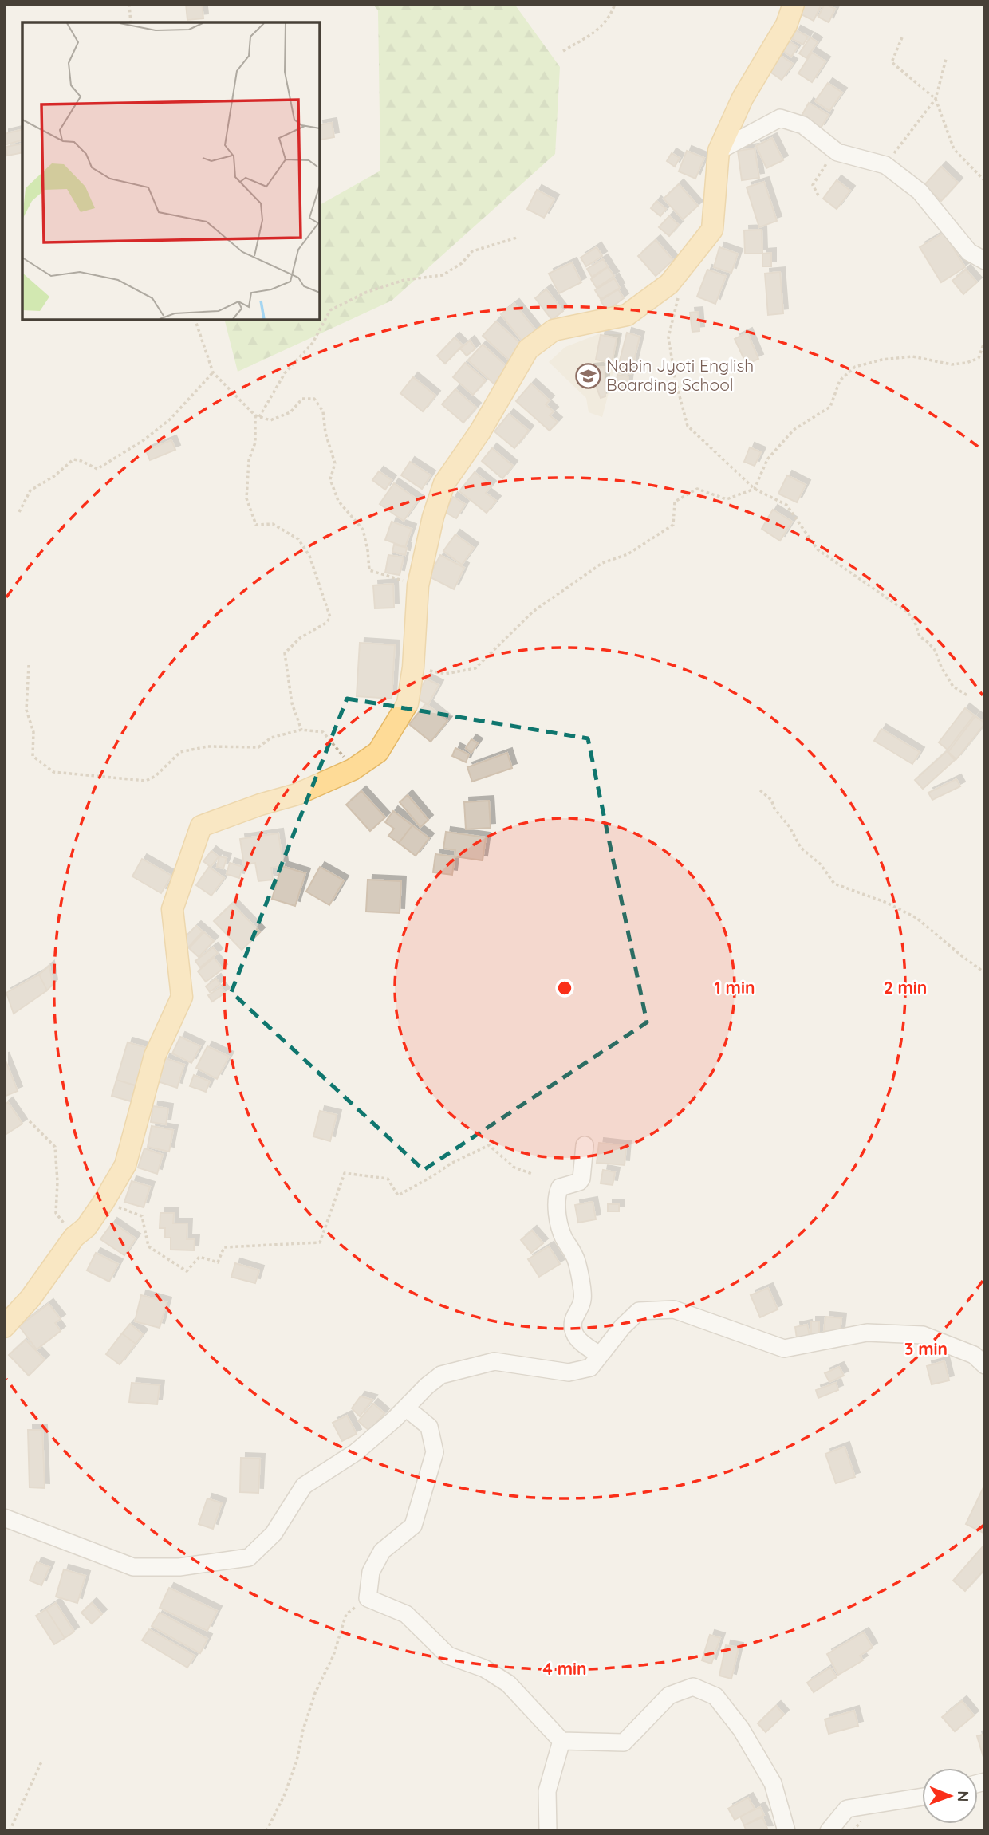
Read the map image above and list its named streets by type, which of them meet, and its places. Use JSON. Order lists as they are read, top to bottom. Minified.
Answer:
{"places":{"school or university":["Nabin Jyoti English Boarding School"]},"north":"right","rings":["1 min","2 min","3 min","4 min"]}
